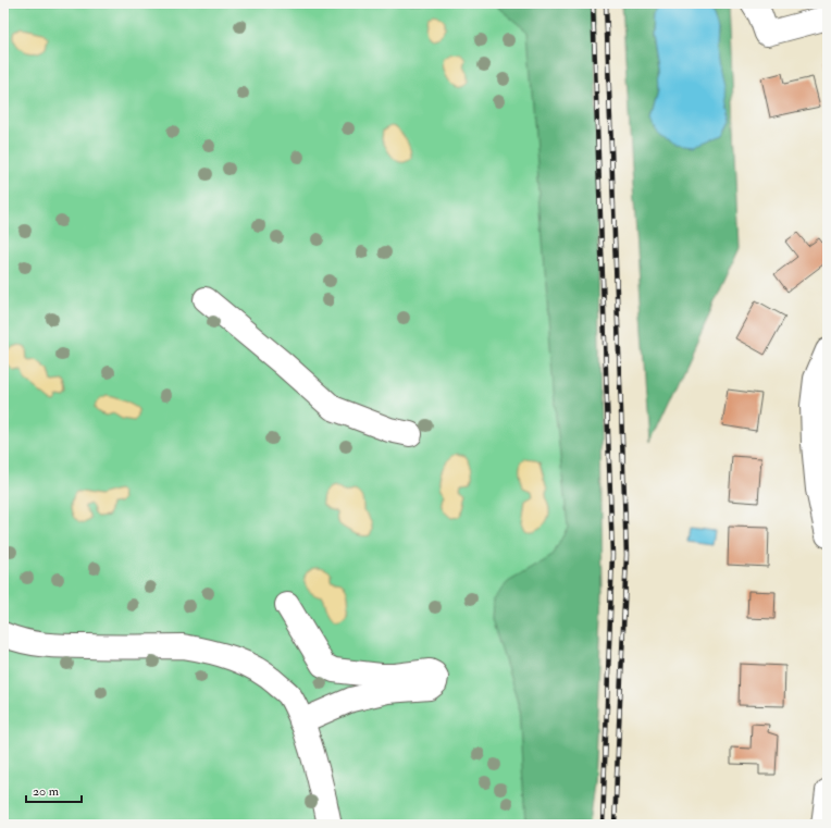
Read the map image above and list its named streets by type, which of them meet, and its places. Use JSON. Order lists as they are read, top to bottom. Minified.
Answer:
{"scale_bar":"20 m"}
